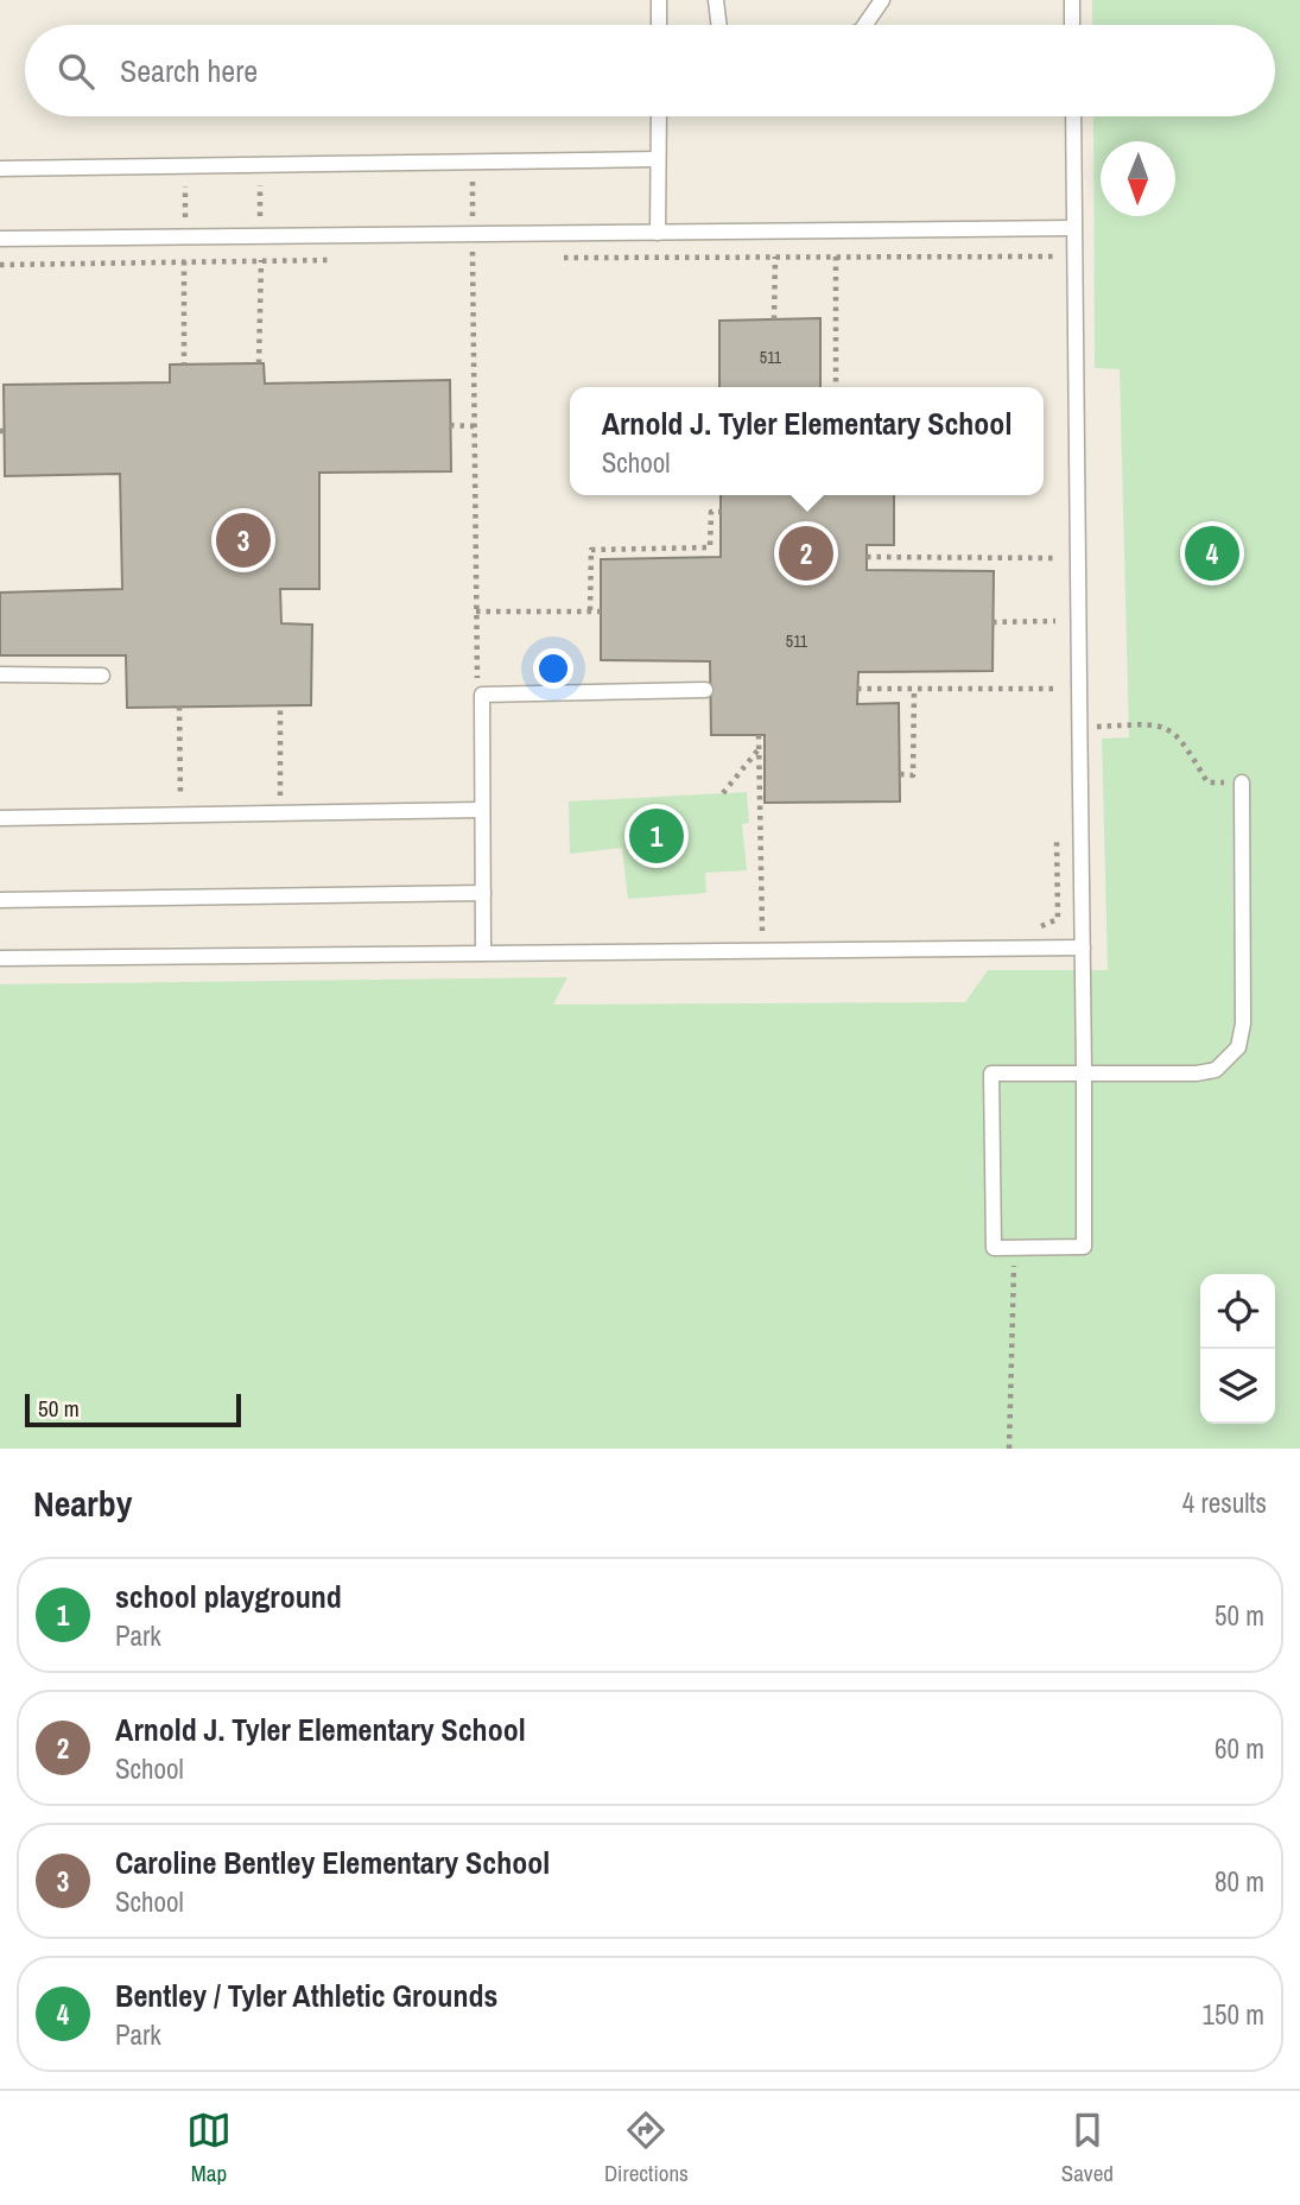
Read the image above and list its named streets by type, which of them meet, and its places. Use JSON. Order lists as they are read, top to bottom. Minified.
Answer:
{"house_numbers":["511","511"],"scale_bar":"50 m","north":"bottom","page":{"search":"Search here","popup":["Arnold J. Tyler Elementary School","School"],"pins":["3","2","4","1"],"scale":"50 m","heading":["Nearby","4 results"],"list":[{"mark":"1","name":"school playground","note":"Park","value":"50 m"},{"mark":"2","name":"Arnold J. Tyler Elementary School","note":"School","value":"60 m"},{"mark":"3","name":"Caroline Bentley Elementary School","note":"School","value":"80 m"},{"mark":"4","name":"Bentley / Tyler Athletic Grounds","note":"Park","value":"150 m"}],"nav":["Map","Directions","Saved"]}}
